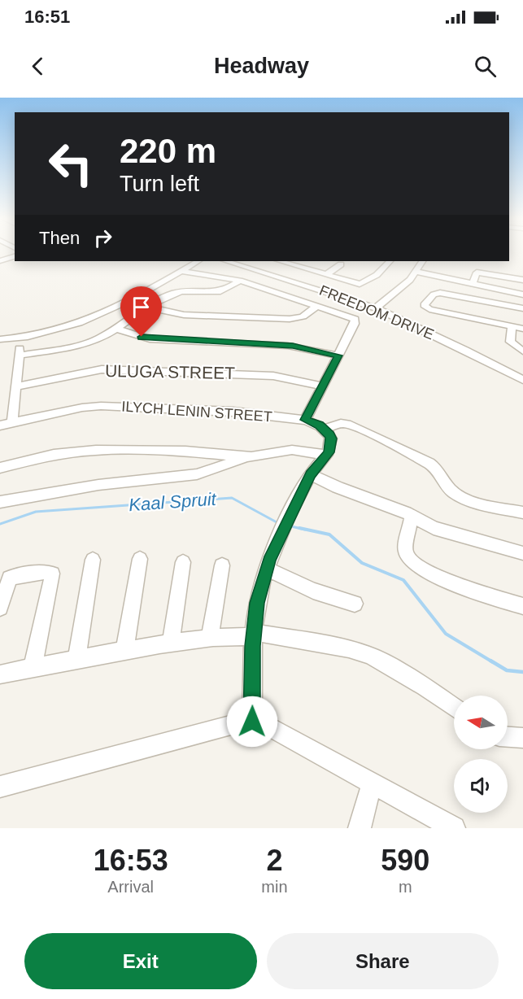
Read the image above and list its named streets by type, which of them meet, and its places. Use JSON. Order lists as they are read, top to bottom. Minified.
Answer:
{"streets":{"street":["FREEDOM DRIVE","ULUGA STREET","ILYCH LENIN STREET"]},"water":["Kaal Spruit"],"north":"left","page":{"status":"16:51","header":"Headway","turn":["220 m","Turn left"],"then":"Then","eta":["16:53","Arrival","2","min","590","m"],"buttons":["Exit","Share"]}}
